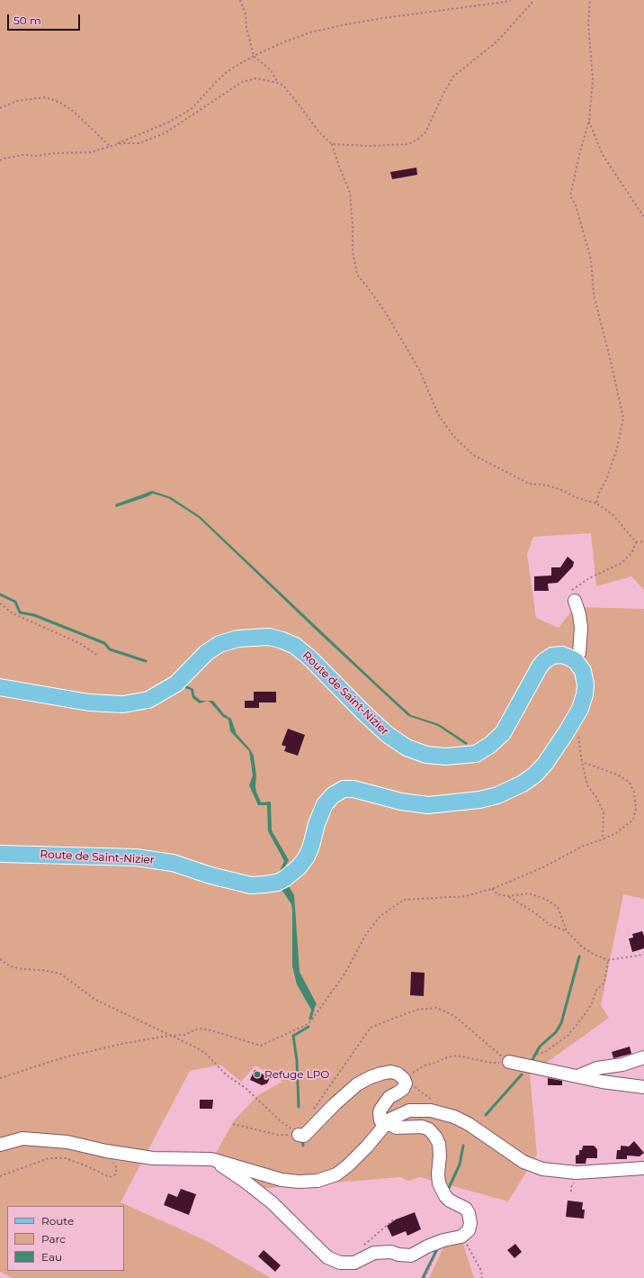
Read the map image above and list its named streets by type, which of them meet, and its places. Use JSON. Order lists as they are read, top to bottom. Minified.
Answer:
{"streets":{"main road":["Route de Saint-Nizier"]},"places":["Refuge LPO"],"legend":["Route","Parc","Eau"],"scale_bar":"50 m"}
